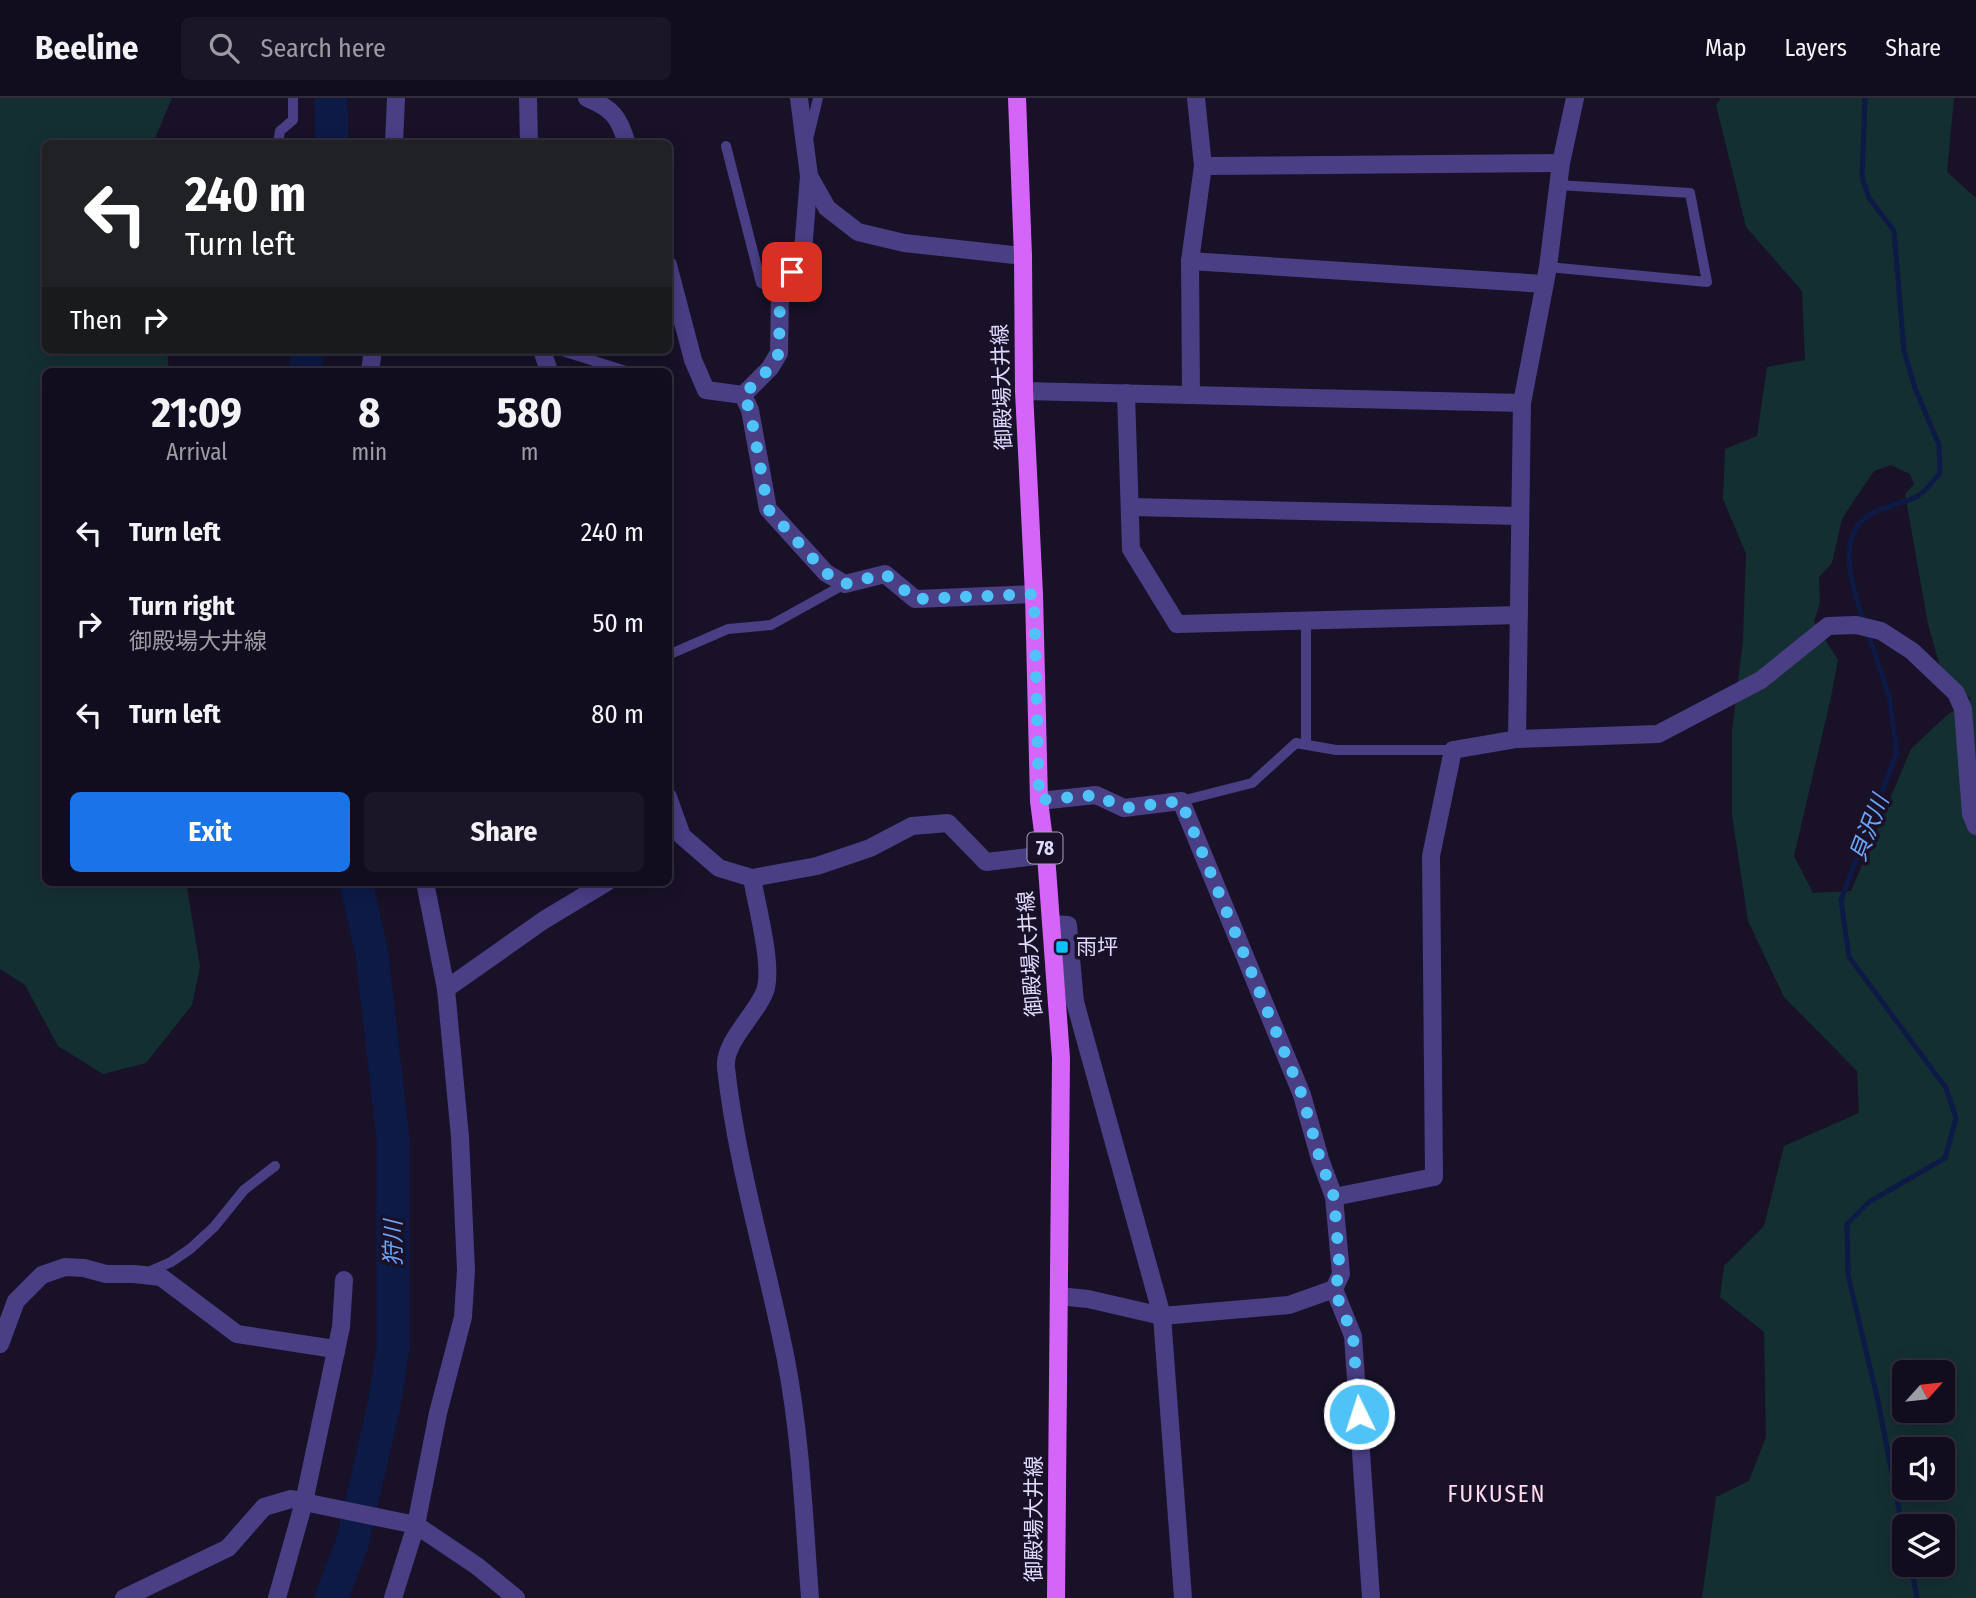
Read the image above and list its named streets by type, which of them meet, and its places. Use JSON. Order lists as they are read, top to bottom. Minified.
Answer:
{"streets":{"main road":["御殿場大井線","78"]},"districts":["FUKUSEN"],"water":["貝沢川","狩川"],"places":{"transit":["雨坪"]},"north":"top right","page":{"header":"Beeline","search":"Search here","nav":["Map","Layers","Share"],"turn":["240 m","Turn left"],"then":"Then","eta":["21:09","Arrival","8","min","580","m"],"list":[{"name":"Turn left","value":"240 m"},{"name":"Turn right","note":"御殿場大井線","value":"50 m"},{"name":"Turn left","value":"80 m"}],"buttons":["Exit","Share"]}}
